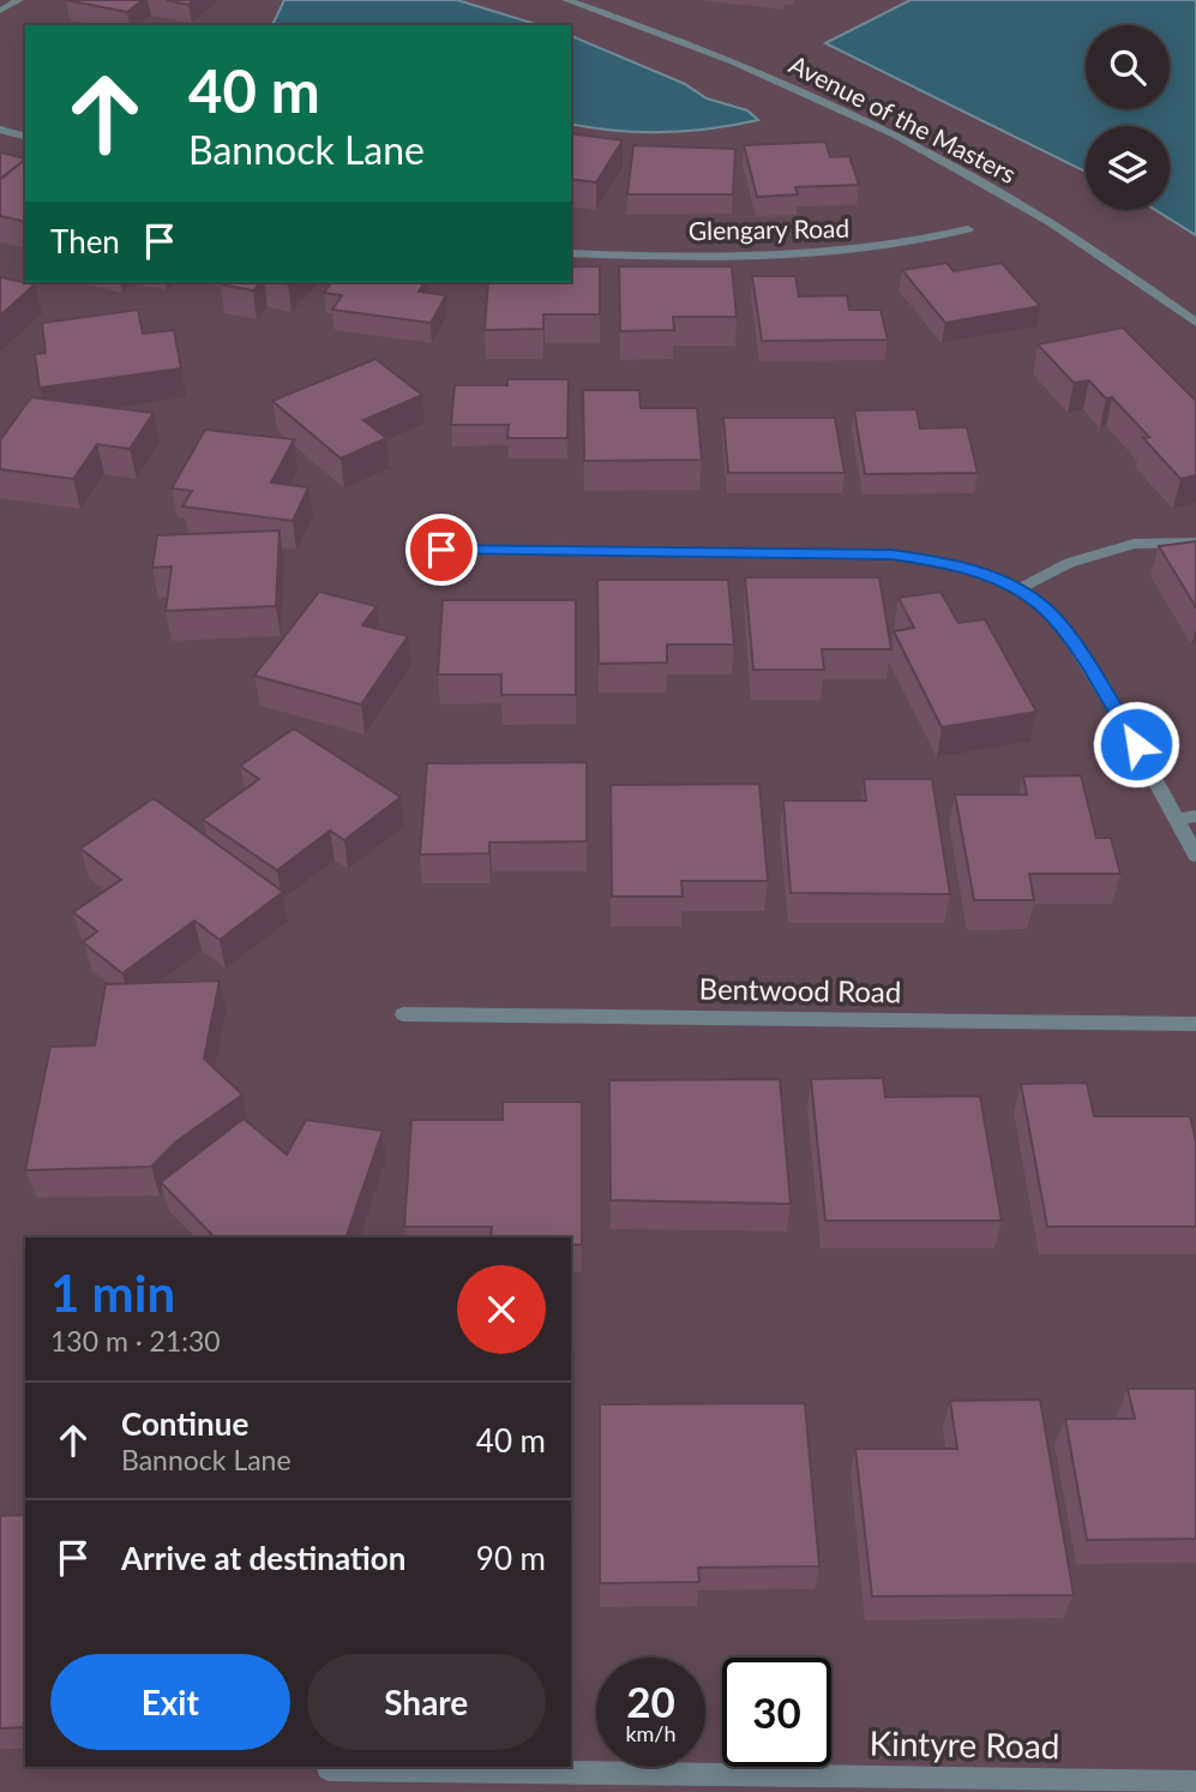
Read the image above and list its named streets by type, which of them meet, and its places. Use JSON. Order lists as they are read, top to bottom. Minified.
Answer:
{"streets":{"street":["Avenue of the Masters","Glengary Road","Bentwood Road","Kintyre Road"]},"page":{"turn":["40 m","Bannock Lane"],"then":"Then","heading":["1 min","130 m · 21:30"],"list":[{"name":"Continue","note":"Bannock Lane","value":"40 m"},{"name":"Arrive at destination","value":"90 m"}],"buttons":["Exit","Share"],"speed":"20 km/h","limit":"30"}}
